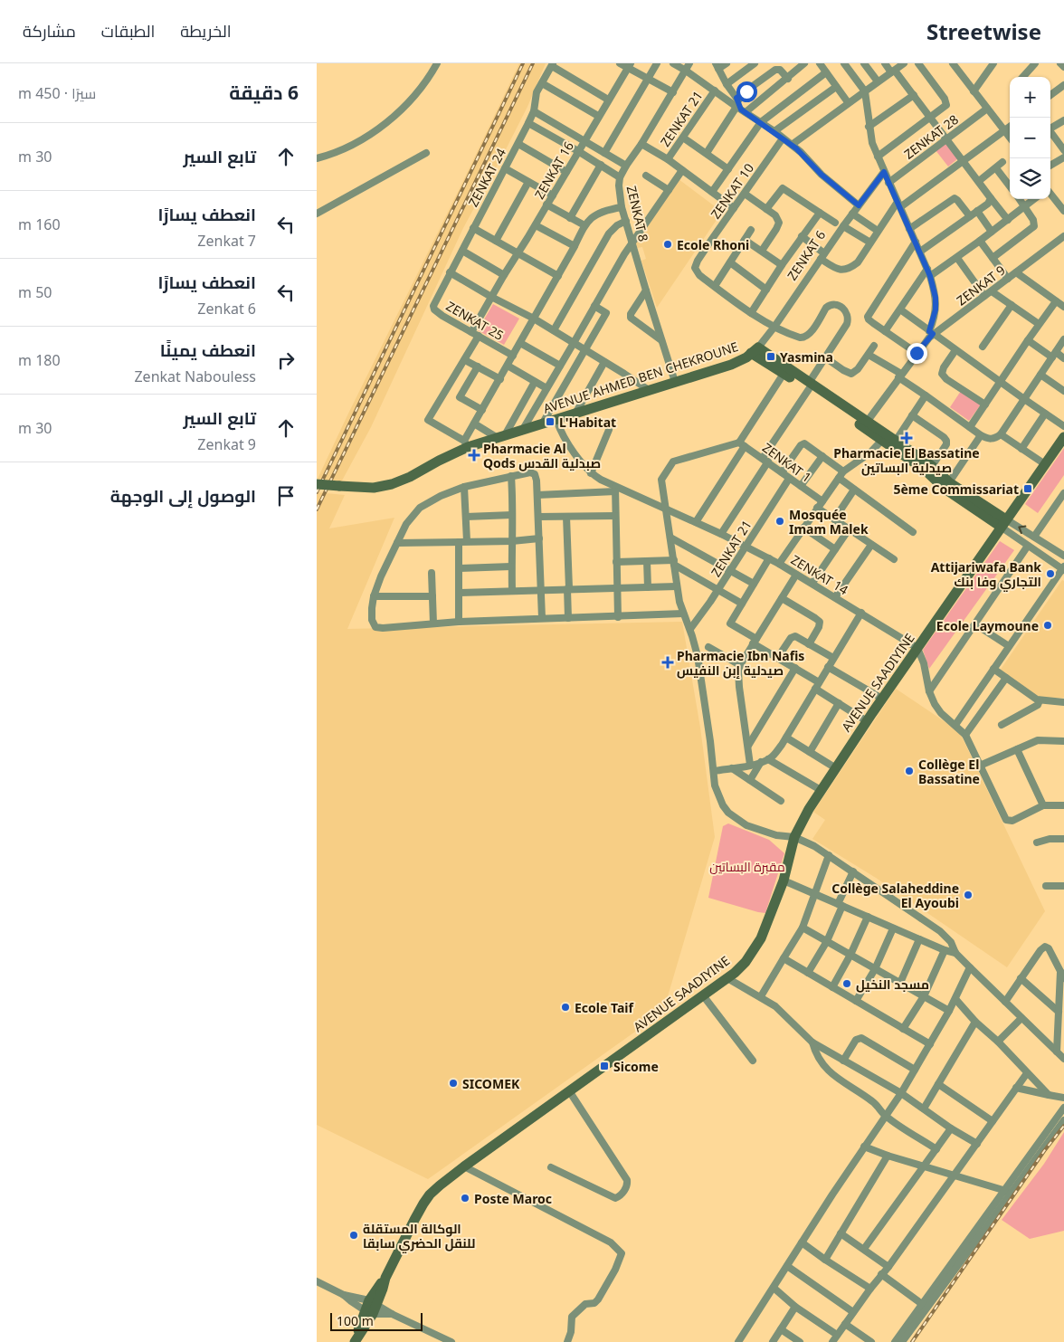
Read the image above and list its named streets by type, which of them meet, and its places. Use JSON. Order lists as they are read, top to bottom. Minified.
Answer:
{"streets":{"main road":["AVENUE AHMED BEN CHEKROUNE","AVENUE SAADIYINE"],"street":["ZENKAT 21","ZENKAT 28","ZENKAT 16","ZENKAT 24","ZENKAT 10","ZENKAT 8","ZENKAT 6","ZENKAT 9","ZENKAT 25","ZENKAT 1","ZENKAT 14"]},"crossings":[["ZENKAT 21","ZENKAT 1"],["ZENKAT 21","ZENKAT 14"],["ZENKAT 16","ZENKAT 25"],["ZENKAT 24","ZENKAT 25"],["ZENKAT 8","AVENUE AHMED BEN CHEKROUNE"],["ZENKAT 6","AVENUE AHMED BEN CHEKROUNE"],["ZENKAT 9","AVENUE AHMED BEN CHEKROUNE"],["AVENUE AHMED BEN CHEKROUNE","AVENUE SAADIYINE"],["ZENKAT 14","AVENUE SAADIYINE"]],"parks":["مقبرة البساتين"],"places":{"other":["Ecole Rhoni","Mosquée Imam Malek","Attijariwafa Bank التجاري وفا بنك","Ecole Laymoune","Collège El Bassatine","Collège Salaheddine El Ayoubi","مسجد النخيل","Ecole Taif","SICOMEK","Poste Maroc","الوكالة المستقلة للنقل الحضري سابقا"],"transit":["Yasmina","L'Habitat","5ème Commissariat","Sicome"],"health":["Pharmacie El Bassatine صيدلية البساتين","Pharmacie Al Qods صبدلية القدس","Pharmacie Ibn Nafis صيدلية إبن النفيس"]},"scale_bar":"100 m","page":{"header":"Streetwise","nav":["الخريطة","الطبقات","مشاركة"],"heading":["6 دقيقة","سيرًا · 450 m"],"map_buttons":["+","−"],"list":[["تابع السير","30 m"],["انعطف يسارًا","Zenkat 7","160 m"],["انعطف يسارًا","Zenkat 6","50 m"],["انعطف يمينًا","Zenkat Nabouless","180 m"],["تابع السير","Zenkat 9","30 m"],"الوصول إلى الوجهة"],"scale":"100 m"}}
